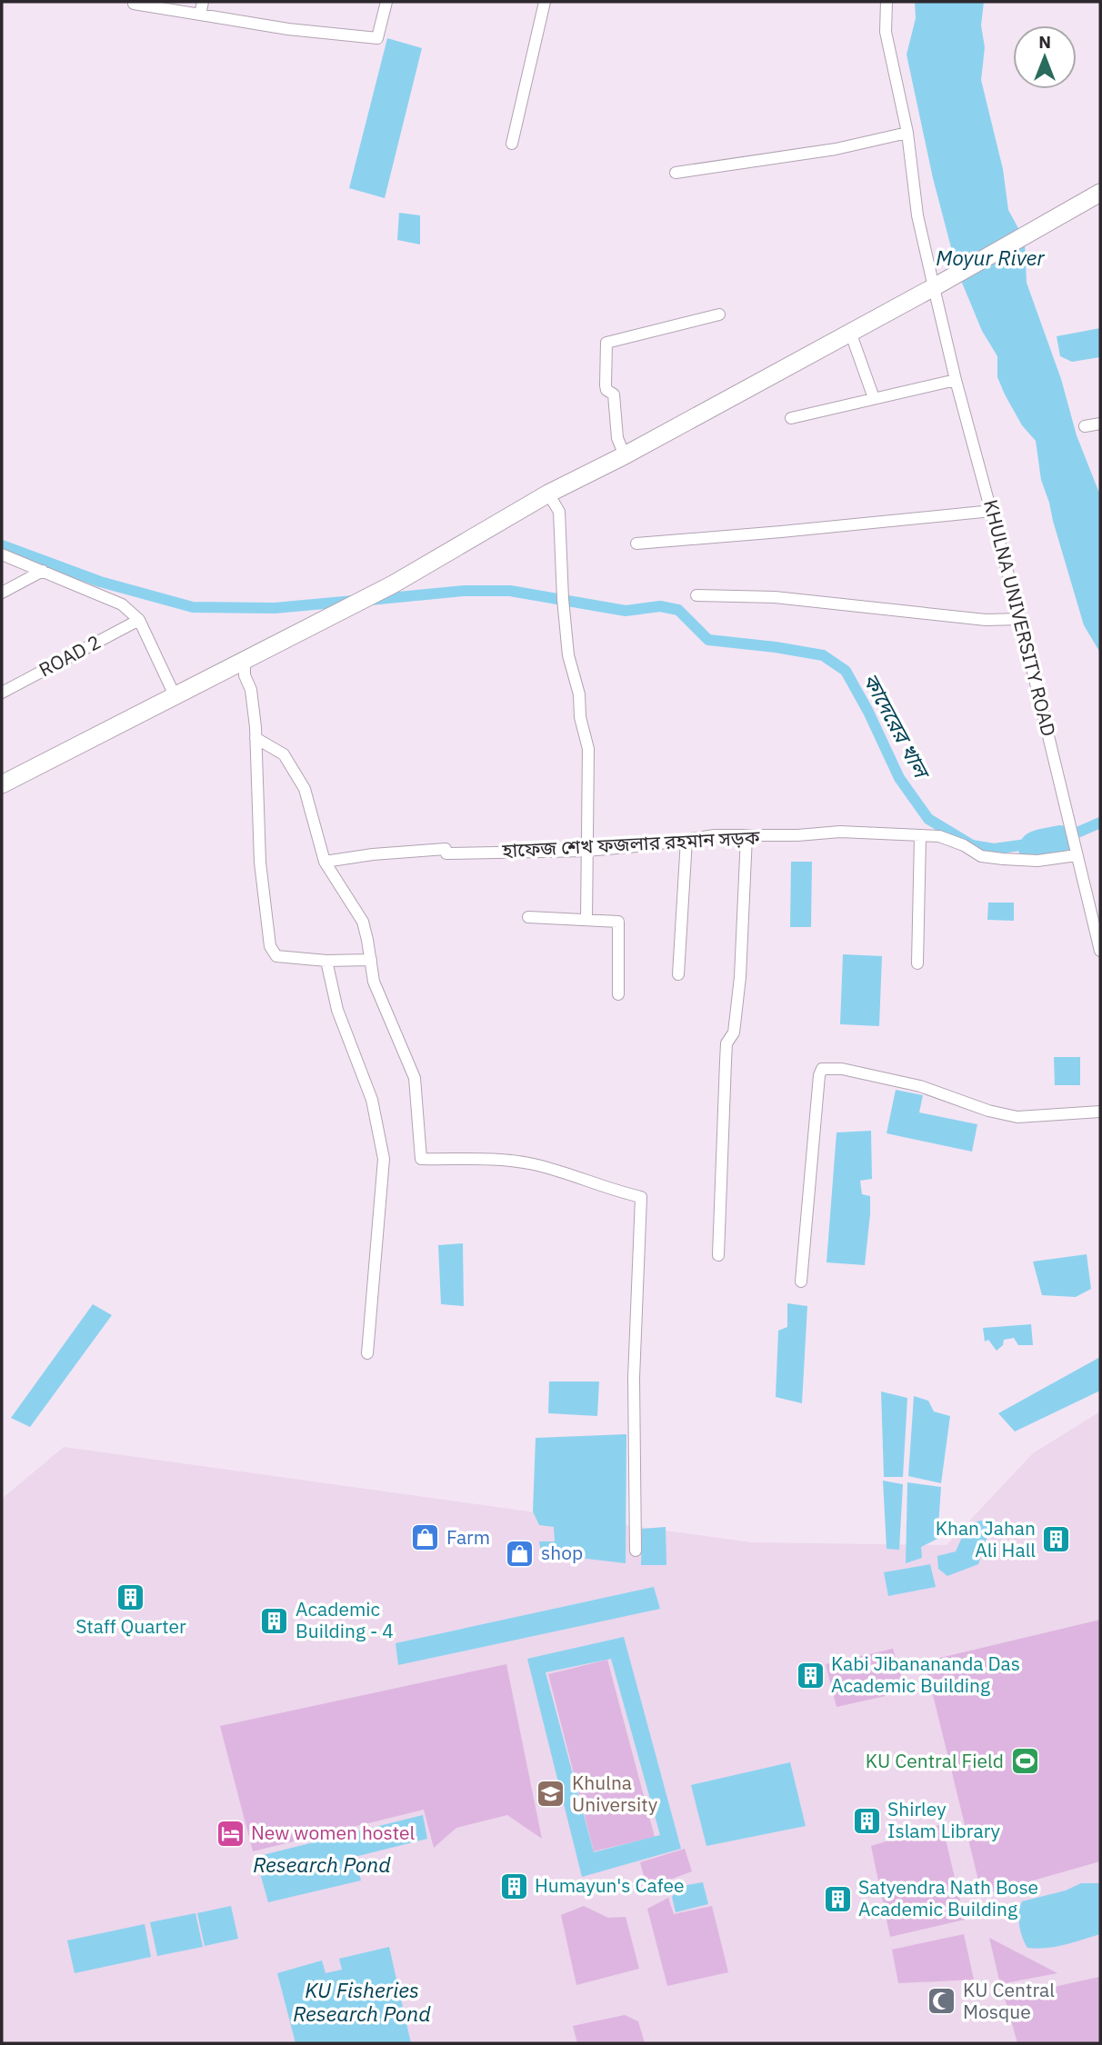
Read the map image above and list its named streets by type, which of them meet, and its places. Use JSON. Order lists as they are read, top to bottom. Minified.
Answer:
{"streets":{"street":["KHULNA UNIVERSITY ROAD","ROAD 2","হাফেজ শেখ ফজলার রহমান সড়ক"]},"crossings":[["KHULNA UNIVERSITY ROAD","হাফেজ শেখ ফজলার রহমান সড়ক"]],"water":["Moyur River","কাদেরের খাল","Research Pond","KU Fisheries Research Pond"],"places":{"shop":["Farm","shop"],"building":["Khan Jahan Ali Hall","Staff Quarter","Academic Building - 4","Kabi Jibanananda Das Academic Building","Shirley Islam Library","Humayun's Cafee","Satyendra Nath Bose Academic Building"],"sports":["KU Central Field"],"school or university":["Khulna University"],"hotel":["New women hostel"],"mosque":["KU Central Mosque"]},"north":"top"}
